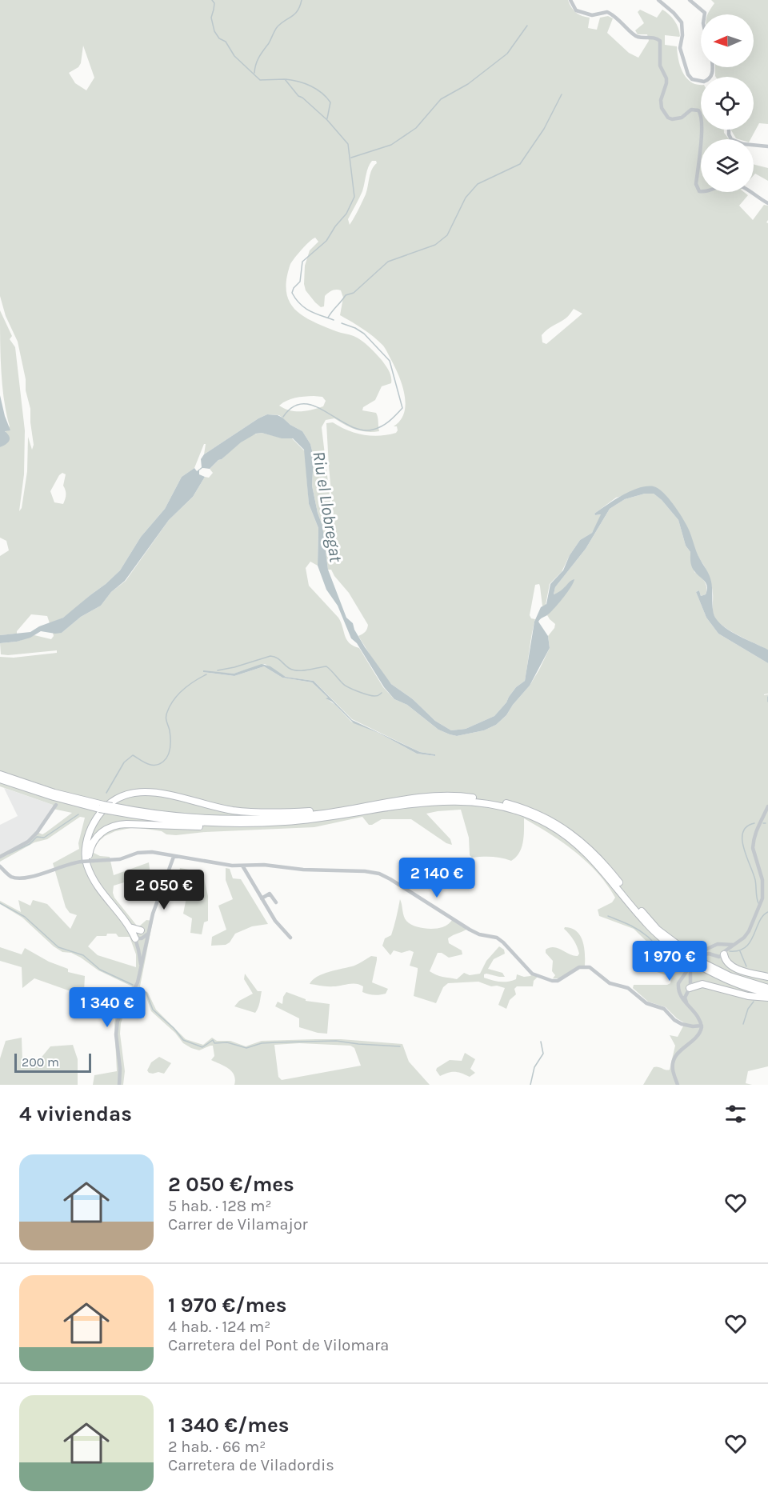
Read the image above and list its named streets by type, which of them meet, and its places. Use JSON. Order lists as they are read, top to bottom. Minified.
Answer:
{"water":["Riu el Llobregat"],"scale_bar":"200 m","north":"left","page":{"price":["2 140 €","2 050 €","1 970 €","1 340 €"],"scale":"200 m","heading":"4 viviendas","list":[{"name":"2 050 €/mes","note":"5 hab. · 128 m² · Carrer de Vilamajor"},{"name":"1 970 €/mes","note":"4 hab. · 124 m² · Carretera del Pont de Vilomara"},{"name":"1 340 €/mes","note":"2 hab. · 66 m² · Carretera de Viladordis"}]}}
